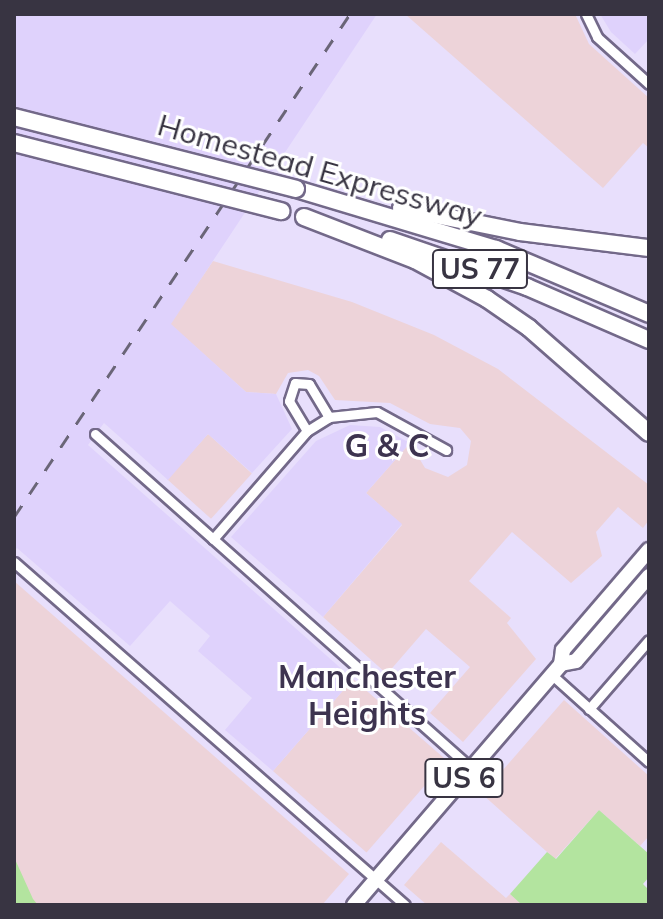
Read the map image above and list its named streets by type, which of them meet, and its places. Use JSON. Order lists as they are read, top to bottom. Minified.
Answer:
{"streets":{"highway":["Homestead Expressway","US 77"],"main road":["US 6"]},"districts":["G & C","Manchester Heights"]}
